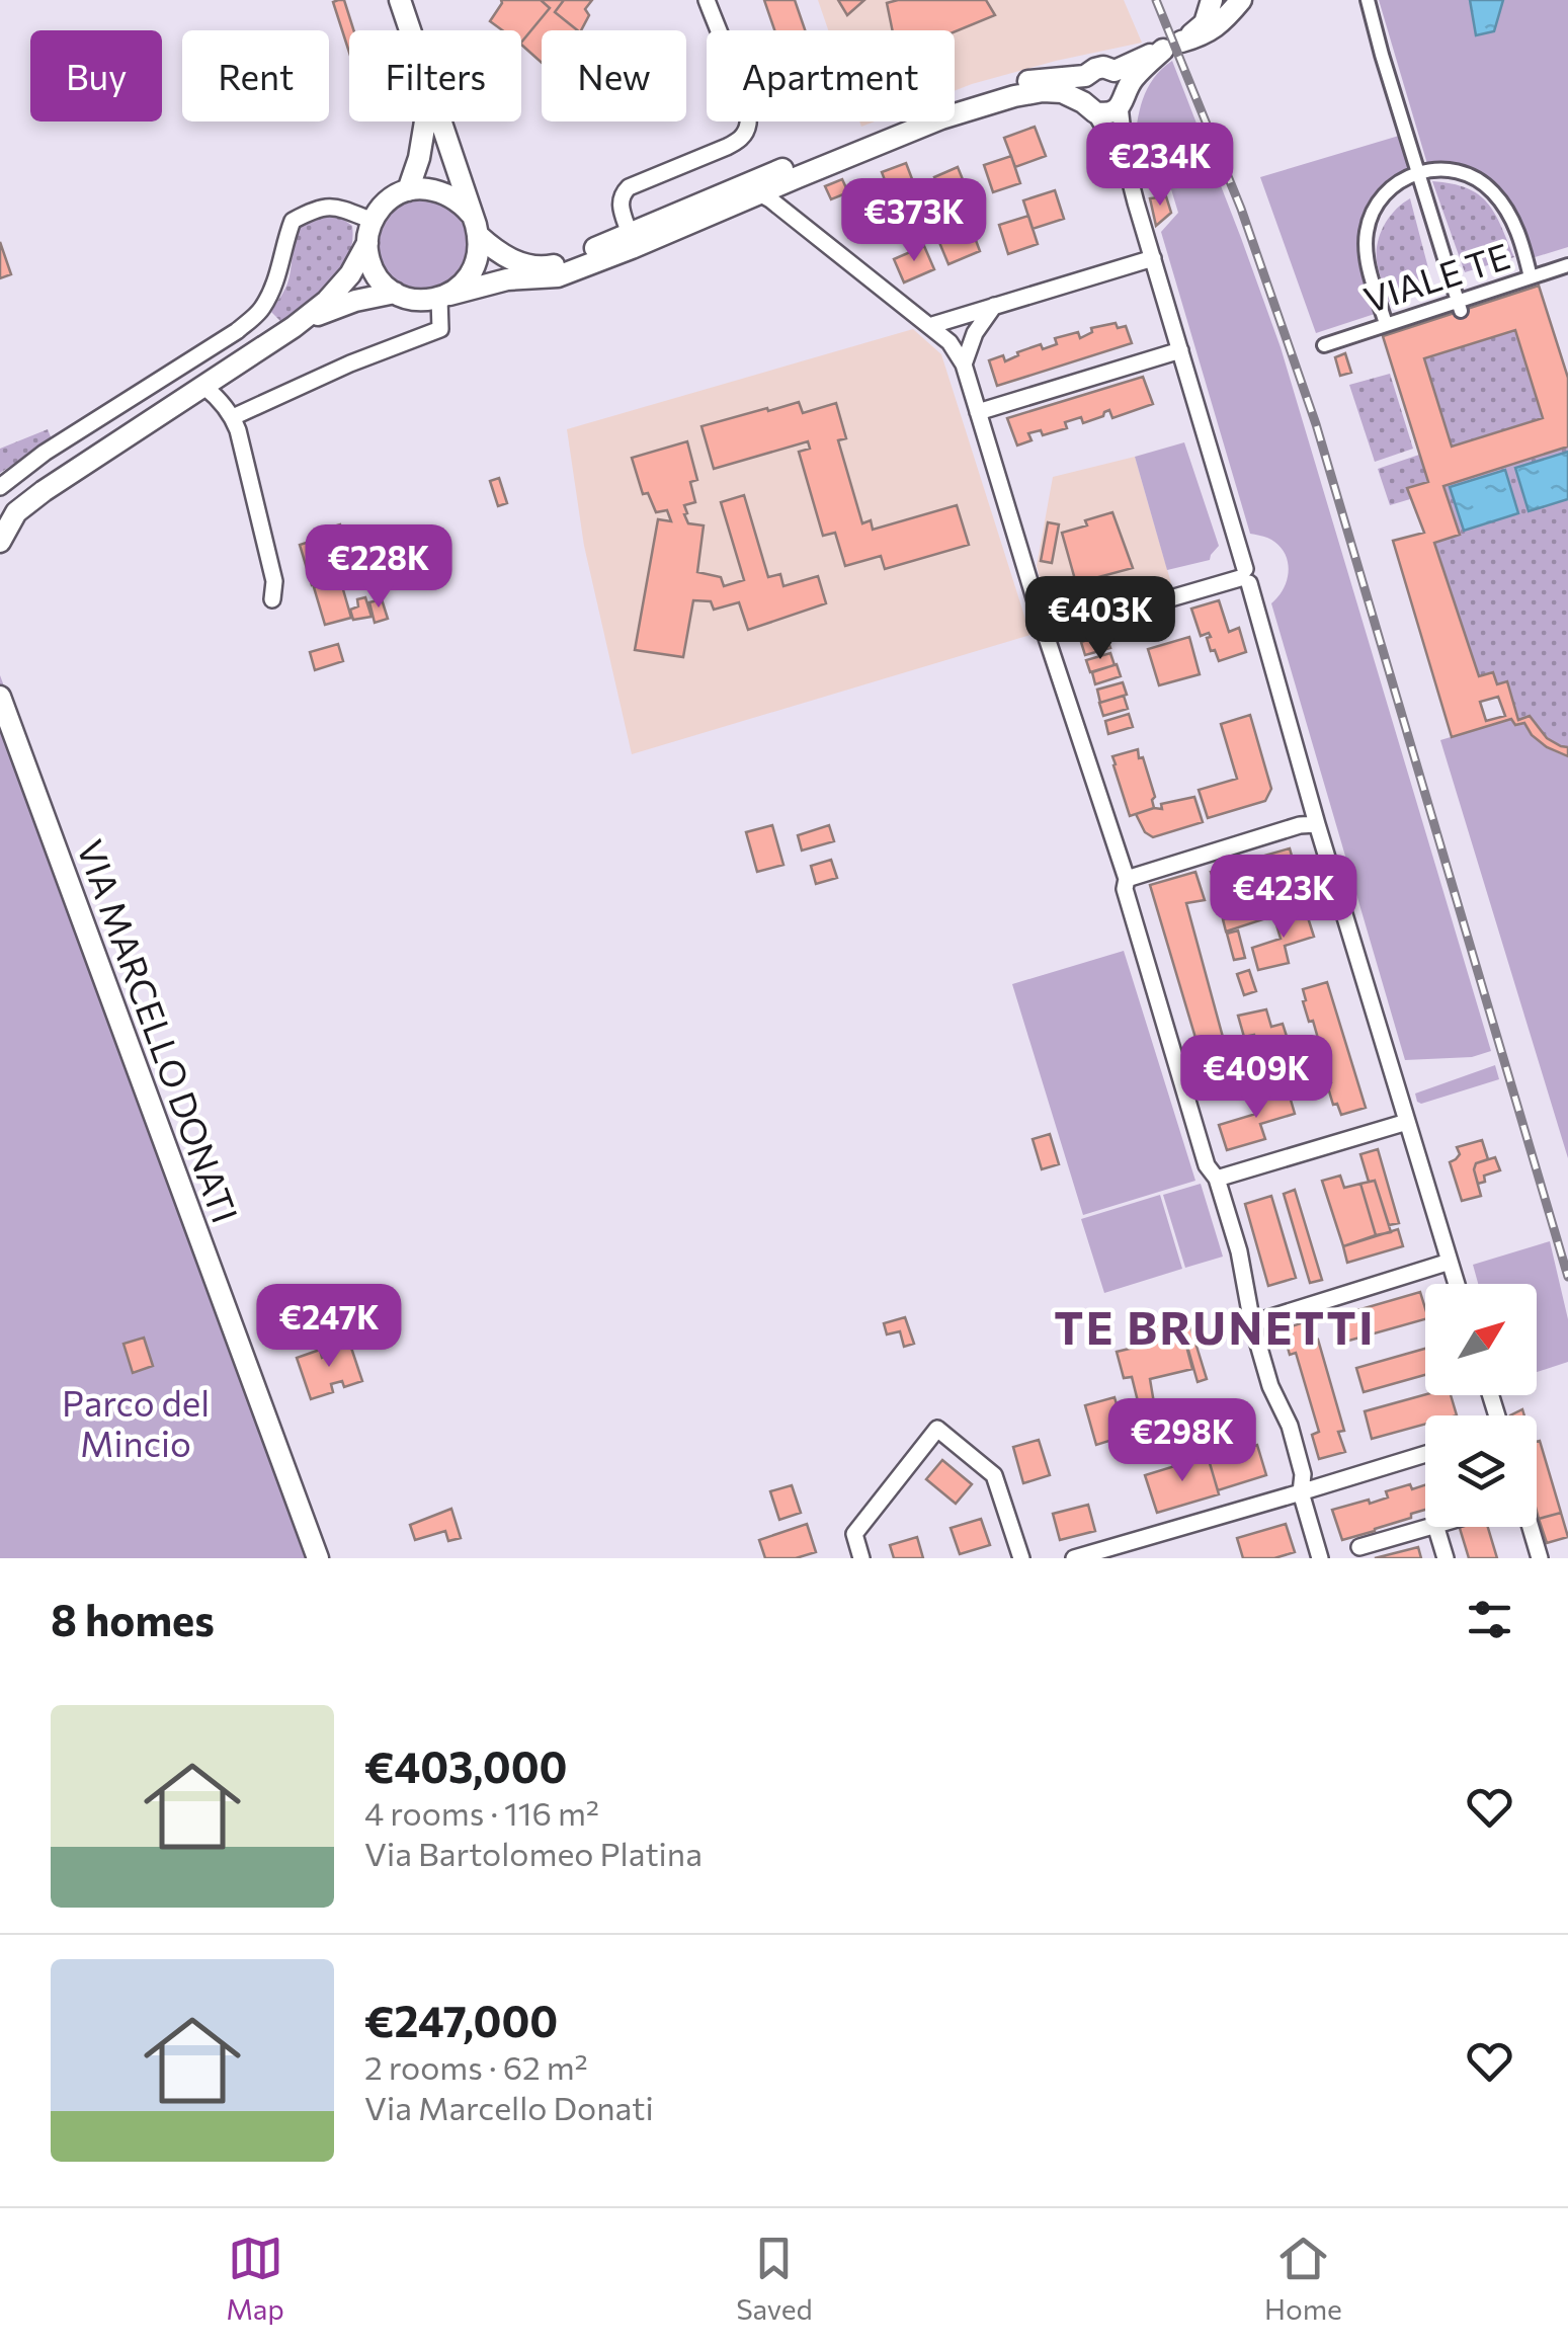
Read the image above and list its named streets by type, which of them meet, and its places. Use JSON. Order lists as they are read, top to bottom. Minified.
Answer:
{"streets":{"street":["VIALE TE","VIA MARCELLO DONATI"]},"districts":["TE BRUNETTI"],"parks":["Parco del Mincio"],"north":"top right","page":{"chip":["Buy","Rent","Filters","New","Apartment"],"price":["€234K","€373K","€228K","€403K","€423K","€409K","€247K","€298K"],"heading":"8 homes","list":[{"name":"€403,000","note":"4 rooms · 116 m² · Via Bartolomeo Platina"},{"name":"€247,000","note":"2 rooms · 62 m² · Via Marcello Donati"}],"tabs":["Map","Saved","Home"]}}
